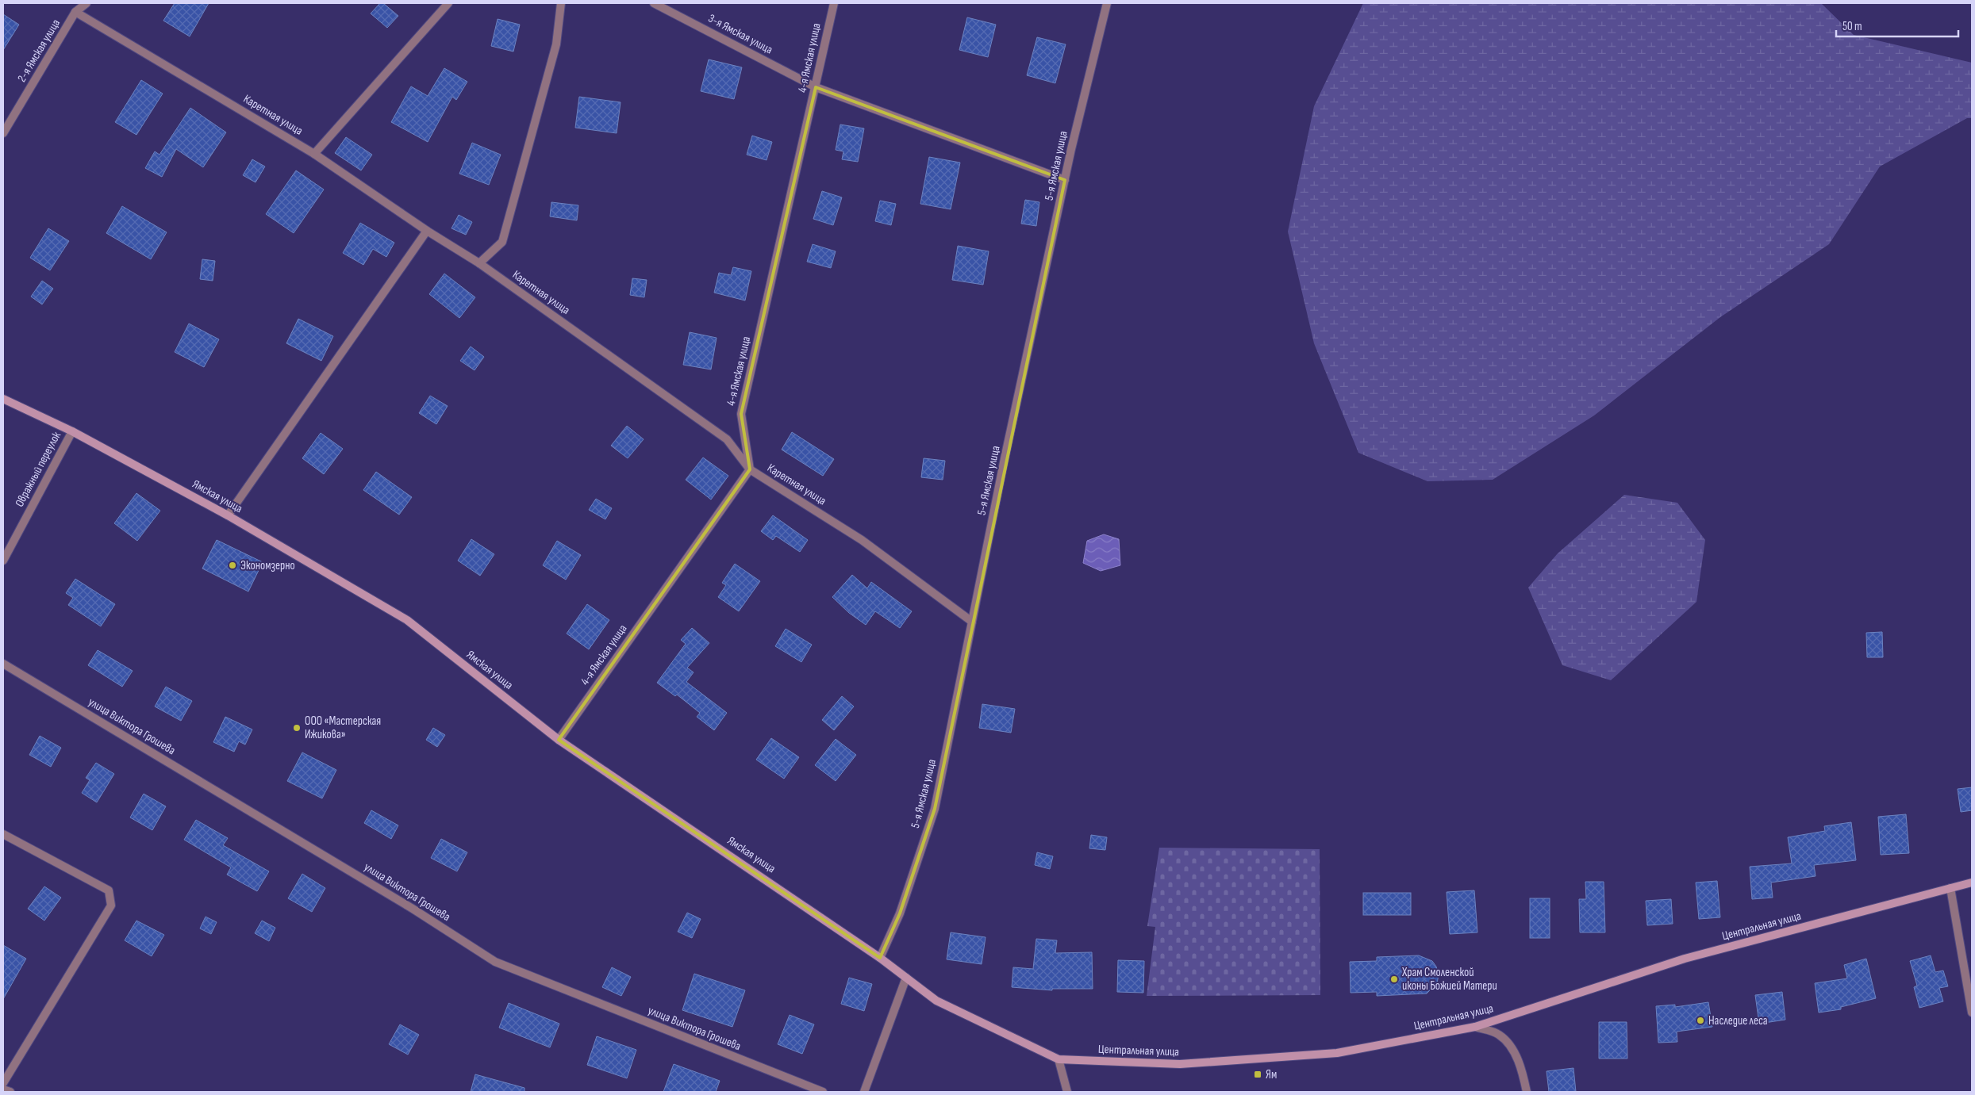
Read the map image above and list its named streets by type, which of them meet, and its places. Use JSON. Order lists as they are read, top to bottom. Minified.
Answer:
{"streets":{"street":["3-я Ямская улица","2-я Ямская улица","4-я Ямская улица","Каретная улица","5-я Ямская улица","Овражный переулок","Ямская улица","улица Виктора Грошева","Центральная улица"]},"crossings":[["3-я Ямская улица","4-я Ямская улица"],["3-я Ямская улица","5-я Ямская улица"],["2-я Ямская улица","Каретная улица"],["4-я Ямская улица","Каретная улица"],["4-я Ямская улица","Ямская улица"],["Каретная улица","5-я Ямская улица"],["5-я Ямская улица","Ямская улица"],["Овражный переулок","Ямская улица"],["Ямская улица","Центральная улица"]],"places":{"other":["Экономзерно","ООО «Мастерская Ижикова»","Храм Смоленской иконы Божией Матери","Наследие леса"],"transit":["Ям"]},"scale_bar":"50 m"}
